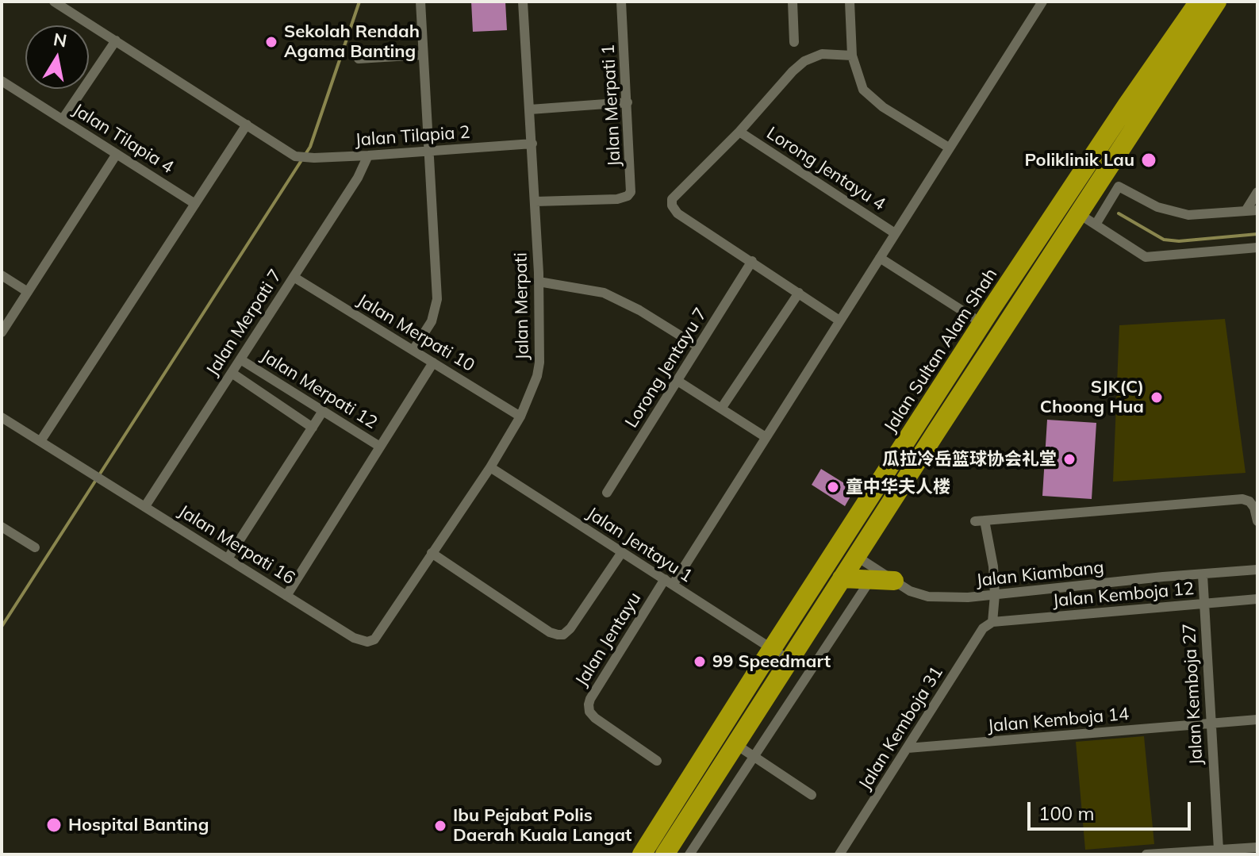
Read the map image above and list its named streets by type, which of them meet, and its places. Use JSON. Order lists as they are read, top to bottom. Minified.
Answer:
{"streets":{"highway":["Jalan Sultan Alam Shah"],"street":["Jalan Merpati 1","Jalan Tilapia 2","Jalan Tilapia 4","Lorong Jentayu 4","Jalan Merpati","Jalan Merpati 7","Jalan Merpati 10","Lorong Jentayu 7","Jalan Merpati 12","Jalan Merpati 16","Jalan Jentayu 1","Jalan Kiambang","Jalan Kemboja 12","Jalan Jentayu","Jalan Kemboja 27","Jalan Kemboja 14","Jalan Kemboja 31"]},"crossings":[["Jalan Merpati 1","Jalan Merpati"],["Jalan Tilapia 2","Jalan Merpati"],["Jalan Tilapia 2","Jalan Merpati 7"],["Jalan Merpati","Jalan Merpati 10"],["Jalan Merpati","Jalan Merpati 16"],["Jalan Merpati","Jalan Jentayu 1"],["Jalan Merpati 7","Jalan Merpati 10"],["Jalan Merpati 7","Jalan Merpati 12"],["Jalan Merpati 7","Jalan Merpati 16"],["Jalan Sultan Alam Shah","Jalan Jentayu 1"],["Jalan Sultan Alam Shah","Jalan Kiambang"],["Jalan Jentayu 1","Jalan Jentayu"],["Jalan Kiambang","Jalan Kemboja 27"],["Jalan Kemboja 12","Jalan Kemboja 27"],["Jalan Kemboja 12","Jalan Kemboja 31"],["Jalan Kemboja 27","Jalan Kemboja 14"],["Jalan Kemboja 14","Jalan Kemboja 31"]],"places":["Sekolah Rendah Agama Banting","Poliklinik Lau","SJK(C) Choong Hua","瓜拉冷岳篮球协会礼堂","童中华夫人楼","99 Speedmart","Hospital Banting","Ibu Pejabat Polis Daerah Kuala Langat"],"scale_bar":"100 m","north":"top"}
